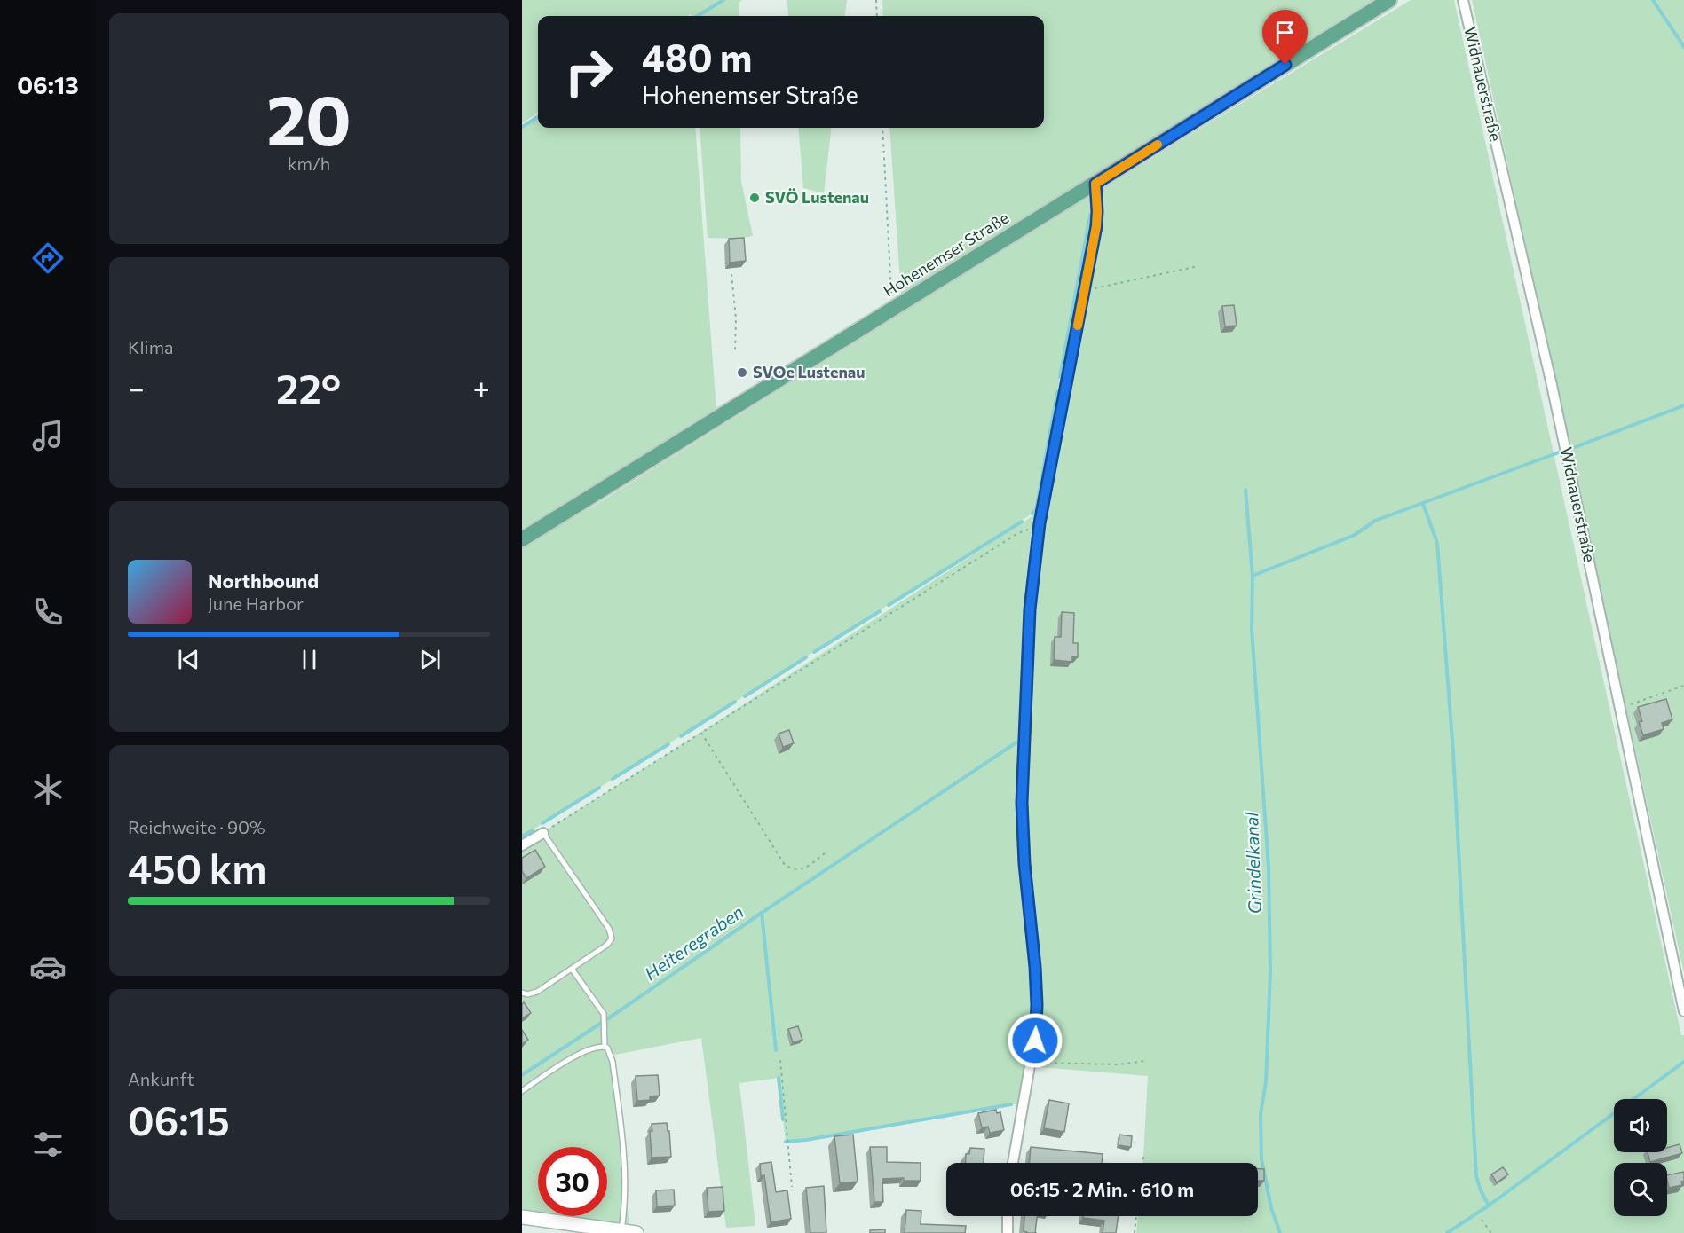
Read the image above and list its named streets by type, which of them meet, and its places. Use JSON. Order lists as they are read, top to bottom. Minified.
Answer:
{"streets":{"main road":["Hohenemser Straße"],"street":["Widnauerstraße"]},"water":["Grindelkanal","Heiteregraben"],"places":["SVÖ Lustenau","SVOe Lustenau"],"page":{"tabs":"06:13","tile":[["20","km/h"],"Klima",["Reichweite · 90%","450 km"],["Ankunft","06:15"]],"turn":["480 m","Hohenemser Straße"],"heat":["−","22°","+"],"song":["Northbound","June Harbor"],"limit":"30","trip":"06:15 · 2 Min. · 610 m"}}
